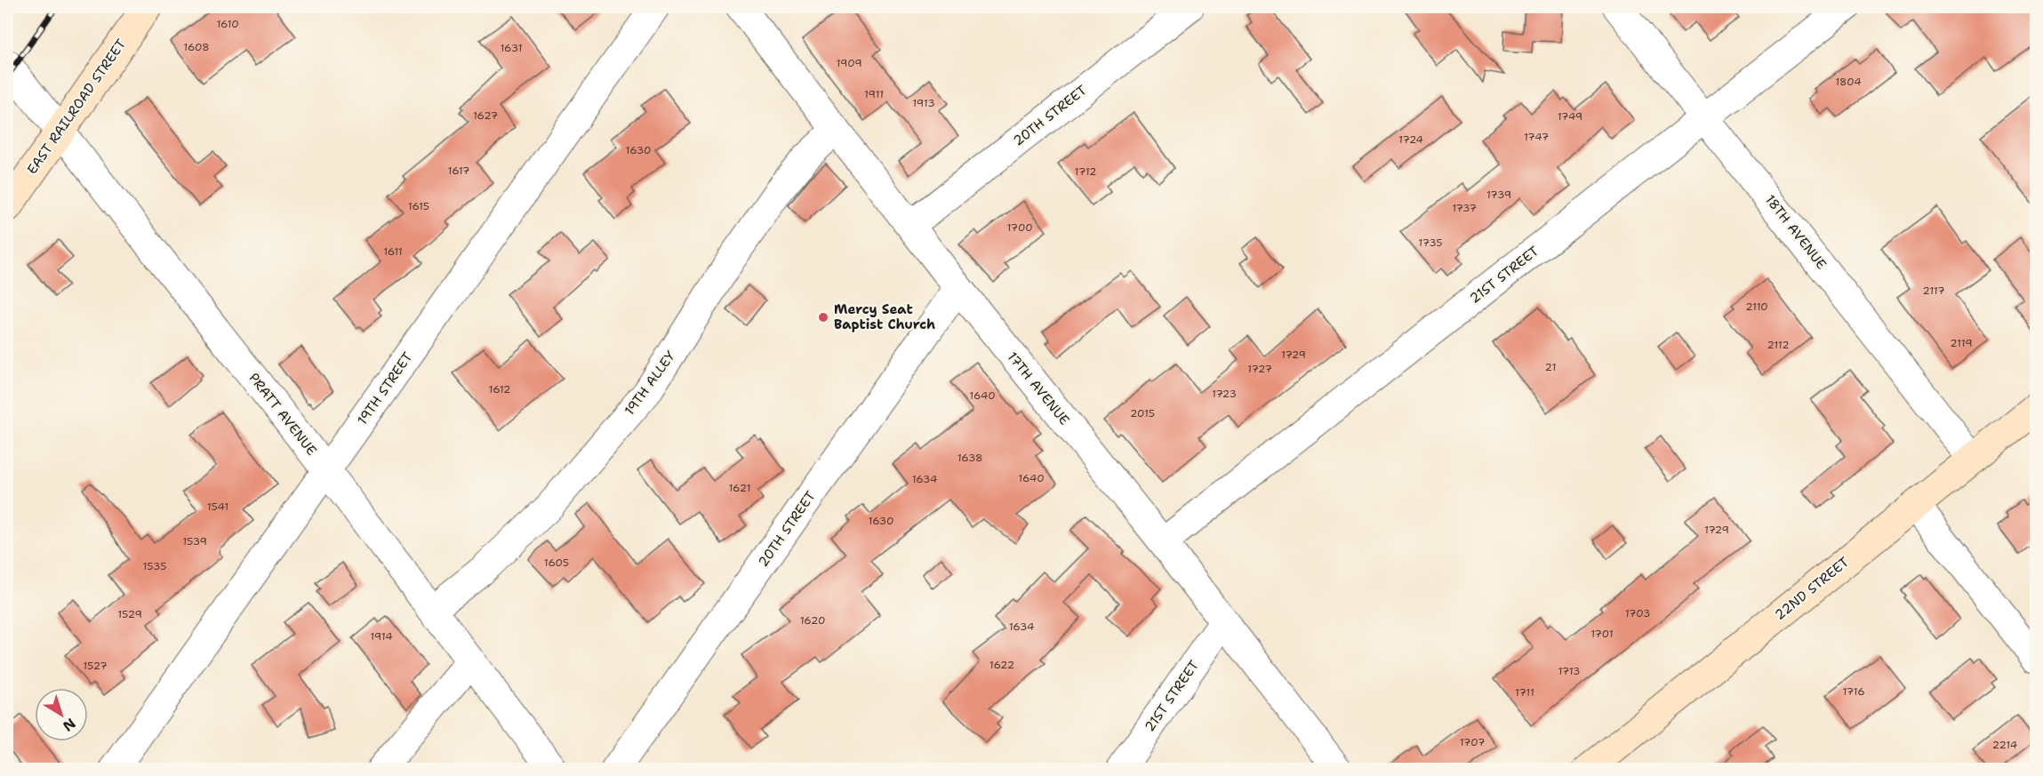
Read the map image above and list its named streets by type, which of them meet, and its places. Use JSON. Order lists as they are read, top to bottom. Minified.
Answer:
{"streets":{"street":["EAST RAILROAD STREET","20TH STREET","18TH AVENUE","21ST STREET","19TH ALLEY","19TH STREET","17TH AVENUE","PRATT AVENUE","22ND STREET"]},"crossings":[["EAST RAILROAD STREET","PRATT AVENUE"],["20TH STREET","17TH AVENUE"],["18TH AVENUE","21ST STREET"],["18TH AVENUE","22ND STREET"],["21ST STREET","17TH AVENUE"],["19TH ALLEY","17TH AVENUE"],["19TH ALLEY","PRATT AVENUE"],["19TH STREET","PRATT AVENUE"]],"places":["Mercy Seat Baptist Church"],"house_numbers":["1610","1608","1631","1909","1804","1911","1913","1627","1749","1747","1724","1630","1617","1712","1739","1615","1737","1700","1735","1611","2117","2110","2119","2112","1729","21","1727","1612","1723","1640","2015","1638","1640","1634","1621","1541","1630","1729","1539","1605","1535","1703","1529","1620","1634","1701","1914","1622","1527","1713","1716","1711","1707","2214"],"north":"bottom right"}
